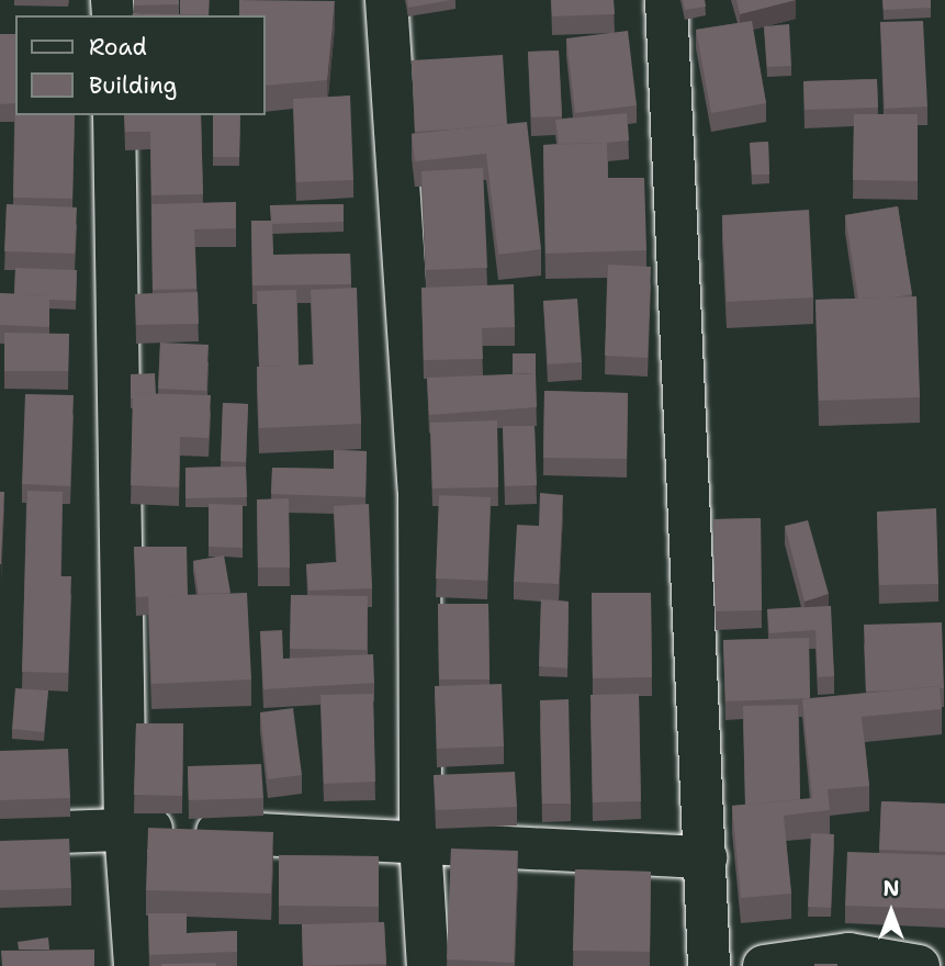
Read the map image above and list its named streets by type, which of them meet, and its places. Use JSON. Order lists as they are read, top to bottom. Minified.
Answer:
{"legend":["Road","Building"],"north":"top"}
